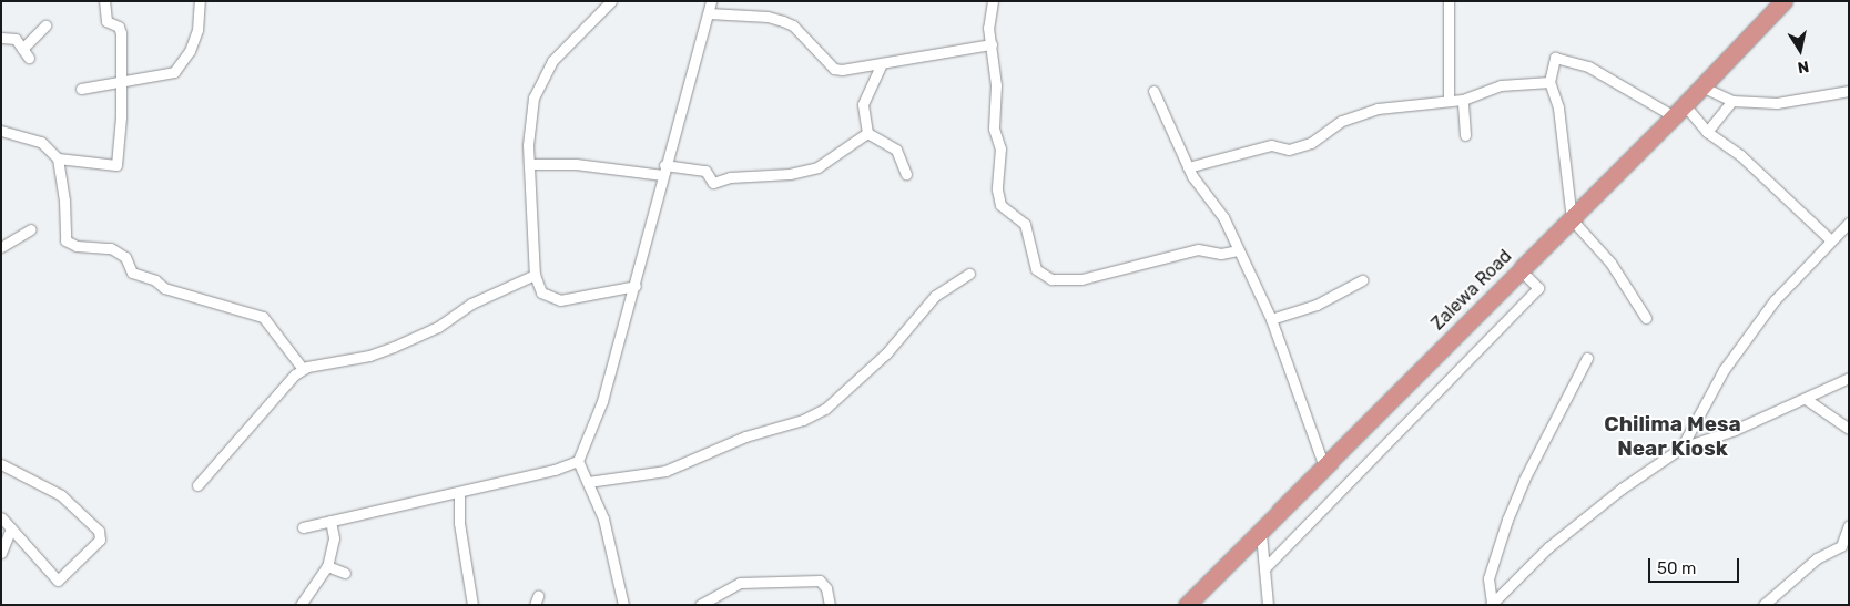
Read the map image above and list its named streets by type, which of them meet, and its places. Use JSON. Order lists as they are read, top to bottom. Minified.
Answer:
{"streets":{"highway":["Zalewa Road"]},"districts":["Chilima Mesa Near Kiosk"],"scale_bar":"50 m","north":"bottom"}
